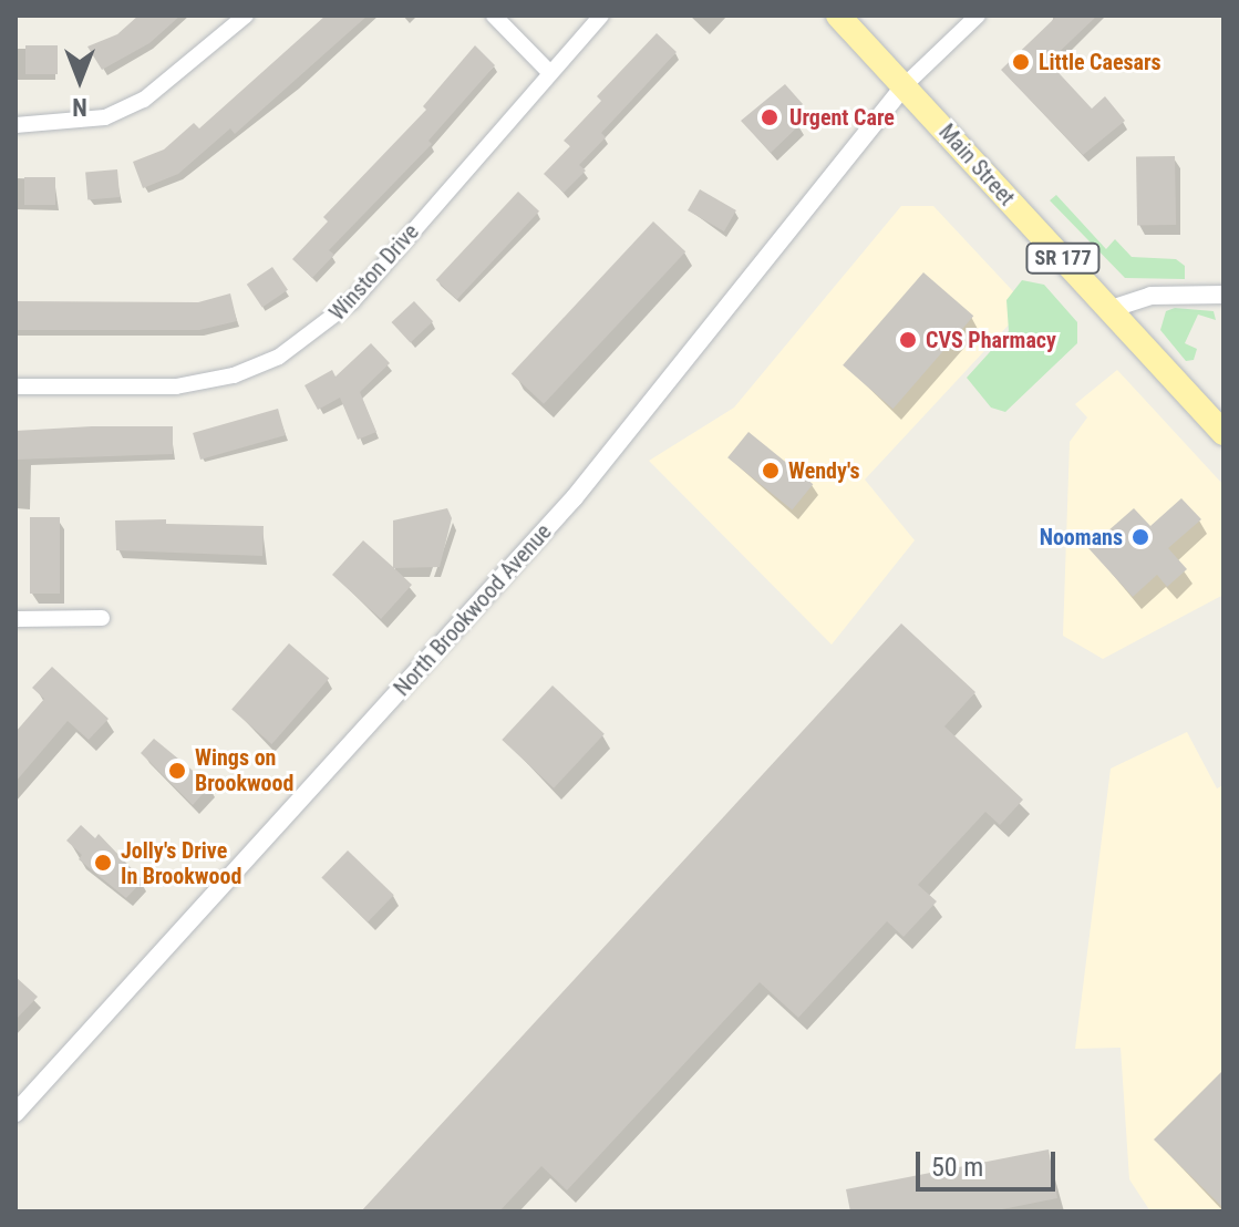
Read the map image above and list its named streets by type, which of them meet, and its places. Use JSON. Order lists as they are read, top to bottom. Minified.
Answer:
{"streets":{"main road":["Main Street","SR 177"],"street":["Winston Drive","North Brookwood Avenue"]},"crossings":[["Main Street","North Brookwood Avenue"]],"places":["Little Caesars","Urgent Care","CVS Pharmacy","Wendy's","Noomans","Wings on Brookwood","Jolly's Drive In Brookwood"],"scale_bar":"50 m","north":"bottom"}
